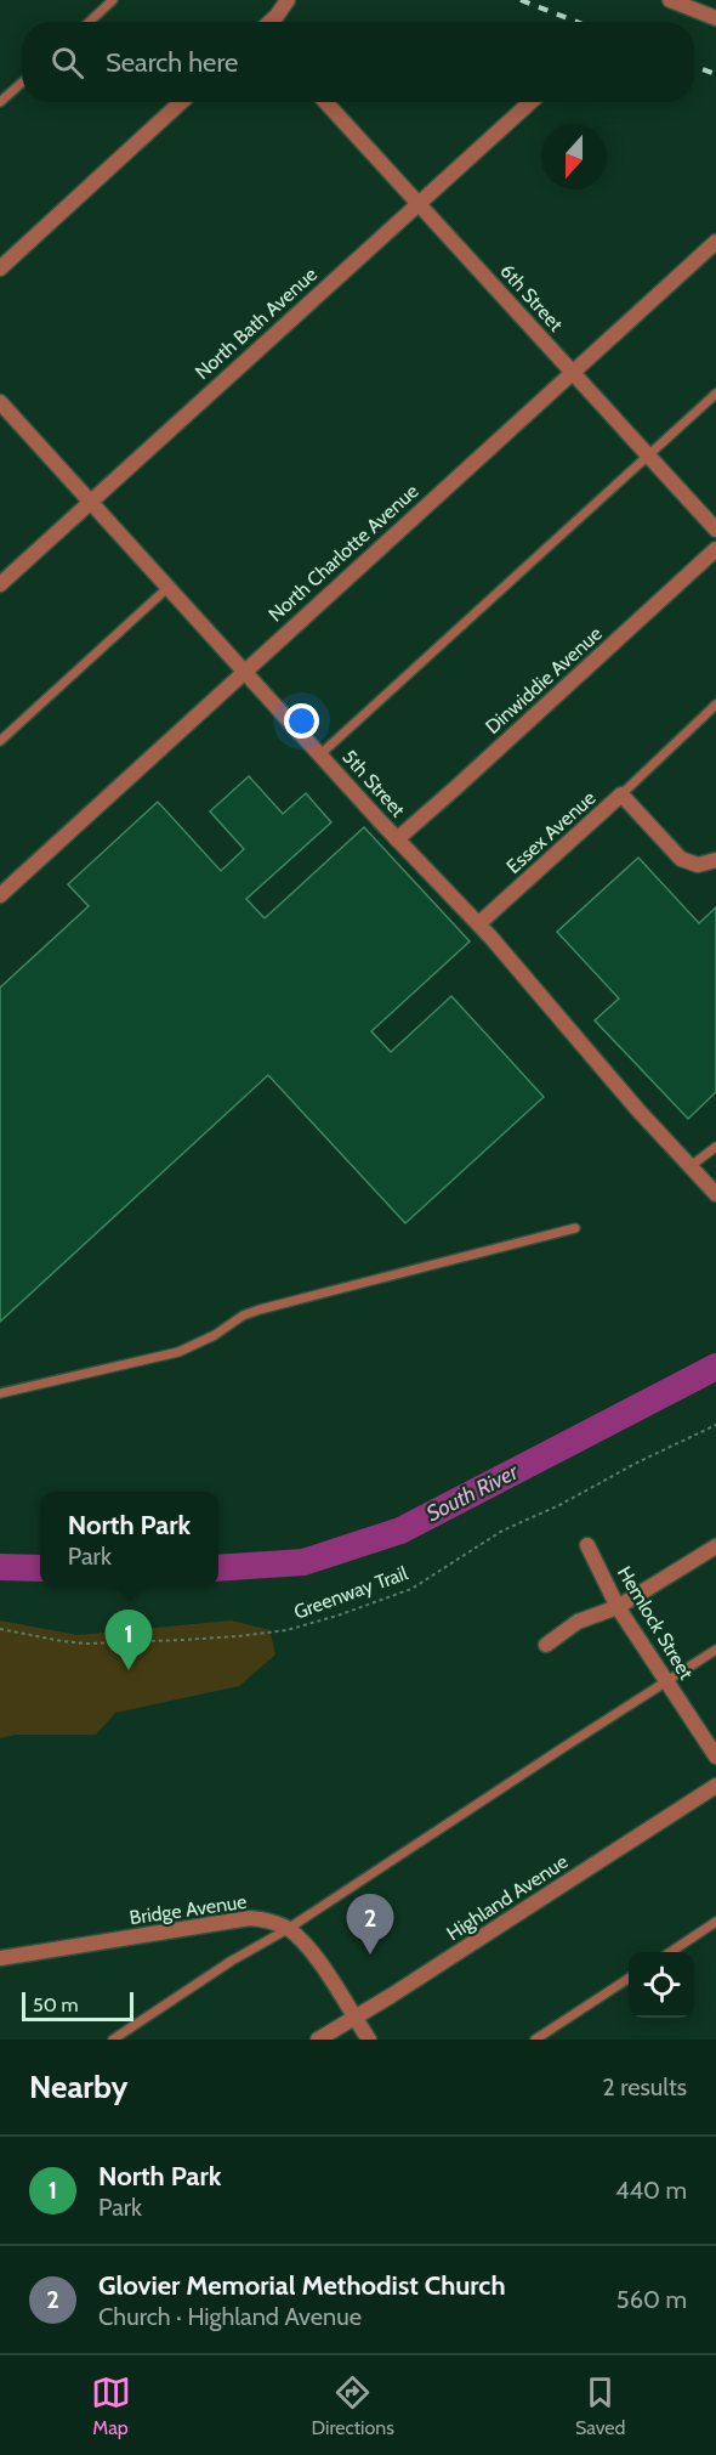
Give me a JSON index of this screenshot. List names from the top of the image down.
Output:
{
  "streets": {
    "street": [
      "6th Street",
      "North Bath Avenue",
      "North Charlotte Avenue",
      "Dinwiddie Avenue",
      "5th Street",
      "Essex Avenue",
      "Hemlock Street",
      "Highland Avenue",
      "Bridge Avenue"
    ],
    "path": ["Greenway Trail"]
  },
  "crossings": [
    ["6th Street", "North Bath Avenue"],
    ["6th Street", "North Charlotte Avenue"],
    ["North Bath Avenue", "5th Street"],
    ["North Charlotte Avenue", "5th Street"],
    ["Dinwiddie Avenue", "5th Street"],
    ["5th Street", "Essex Avenue"],
    ["Highland Avenue", "Bridge Avenue"]
  ],
  "water": ["South River"],
  "scale_bar": "50 m",
  "north": "bottom",
  "page": {
    "search": "Search here",
    "popup": ["North Park", "Park"],
    "pins": ["1", "2"],
    "scale": "50 m",
    "heading": ["Nearby", "2 results"],
    "list": [
      {
        "mark": "1",
        "name": "North Park",
        "note": "Park",
        "value": "440 m"
      },
      {
        "mark": "2",
        "name": "Glovier Memorial Methodist Church",
        "note": "Church · Highland Avenue",
        "value": "560 m"
      }
    ],
    "nav": ["Map", "Directions", "Saved"]
  }
}
